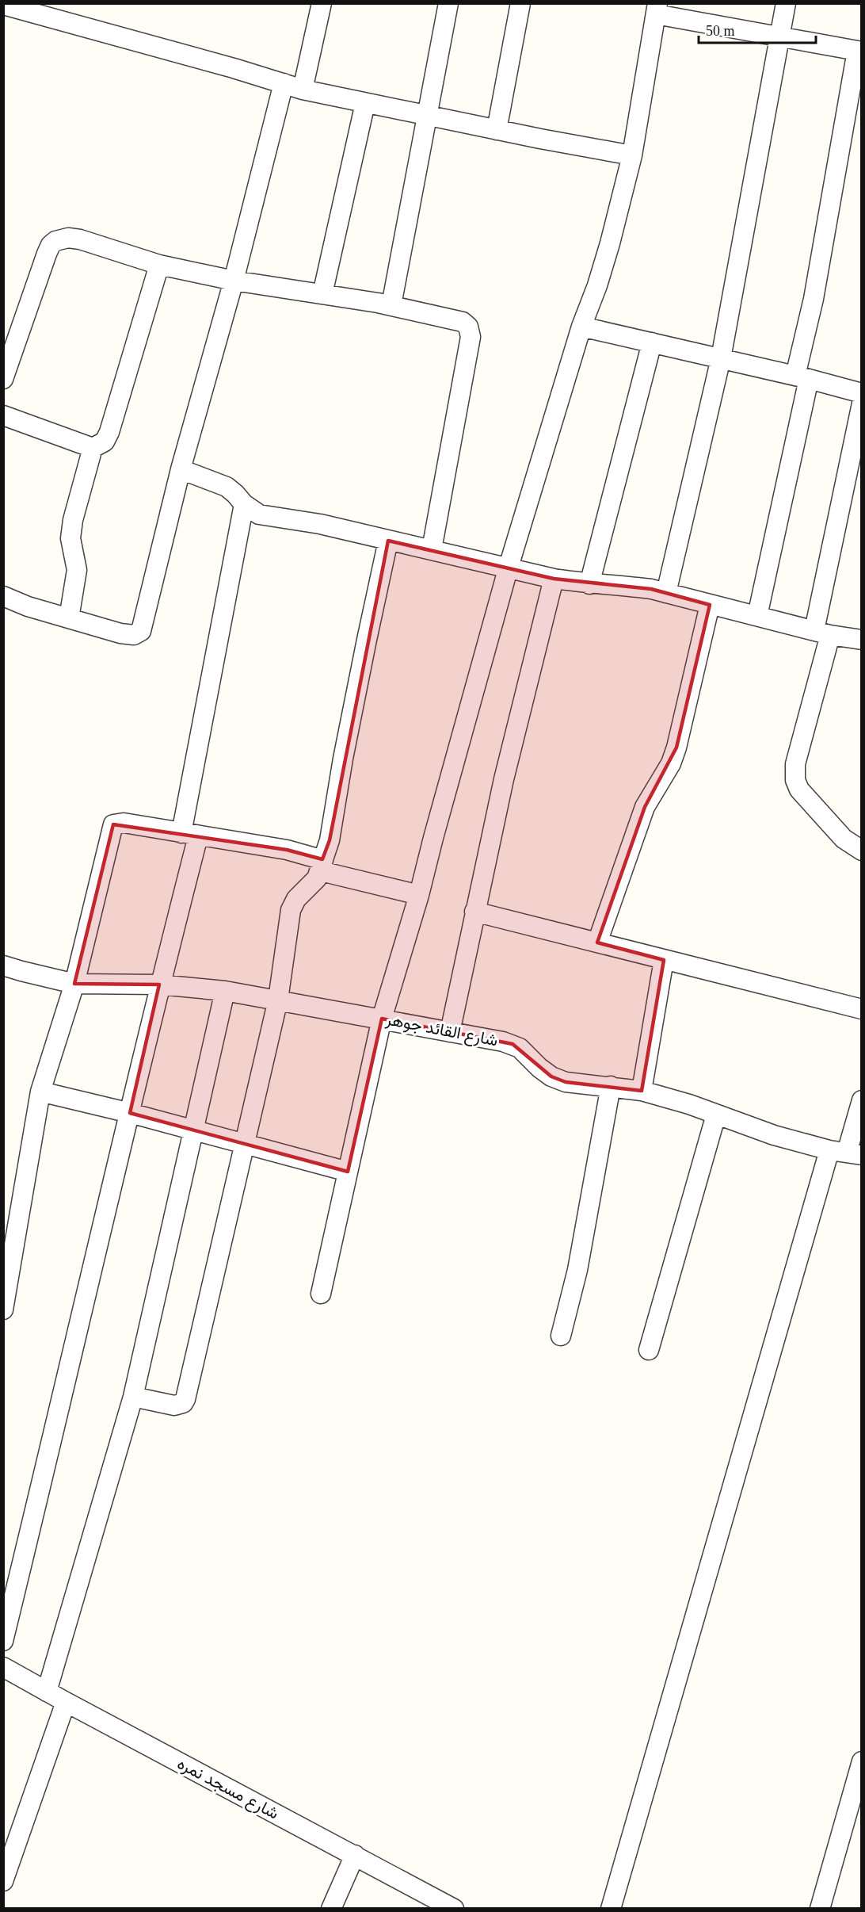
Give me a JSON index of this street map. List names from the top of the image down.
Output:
{
  "streets": {
    "street": ["شارع القائد جوهر", "شارع مسجد نمره"]
  },
  "scale_bar": "50 m"
}
